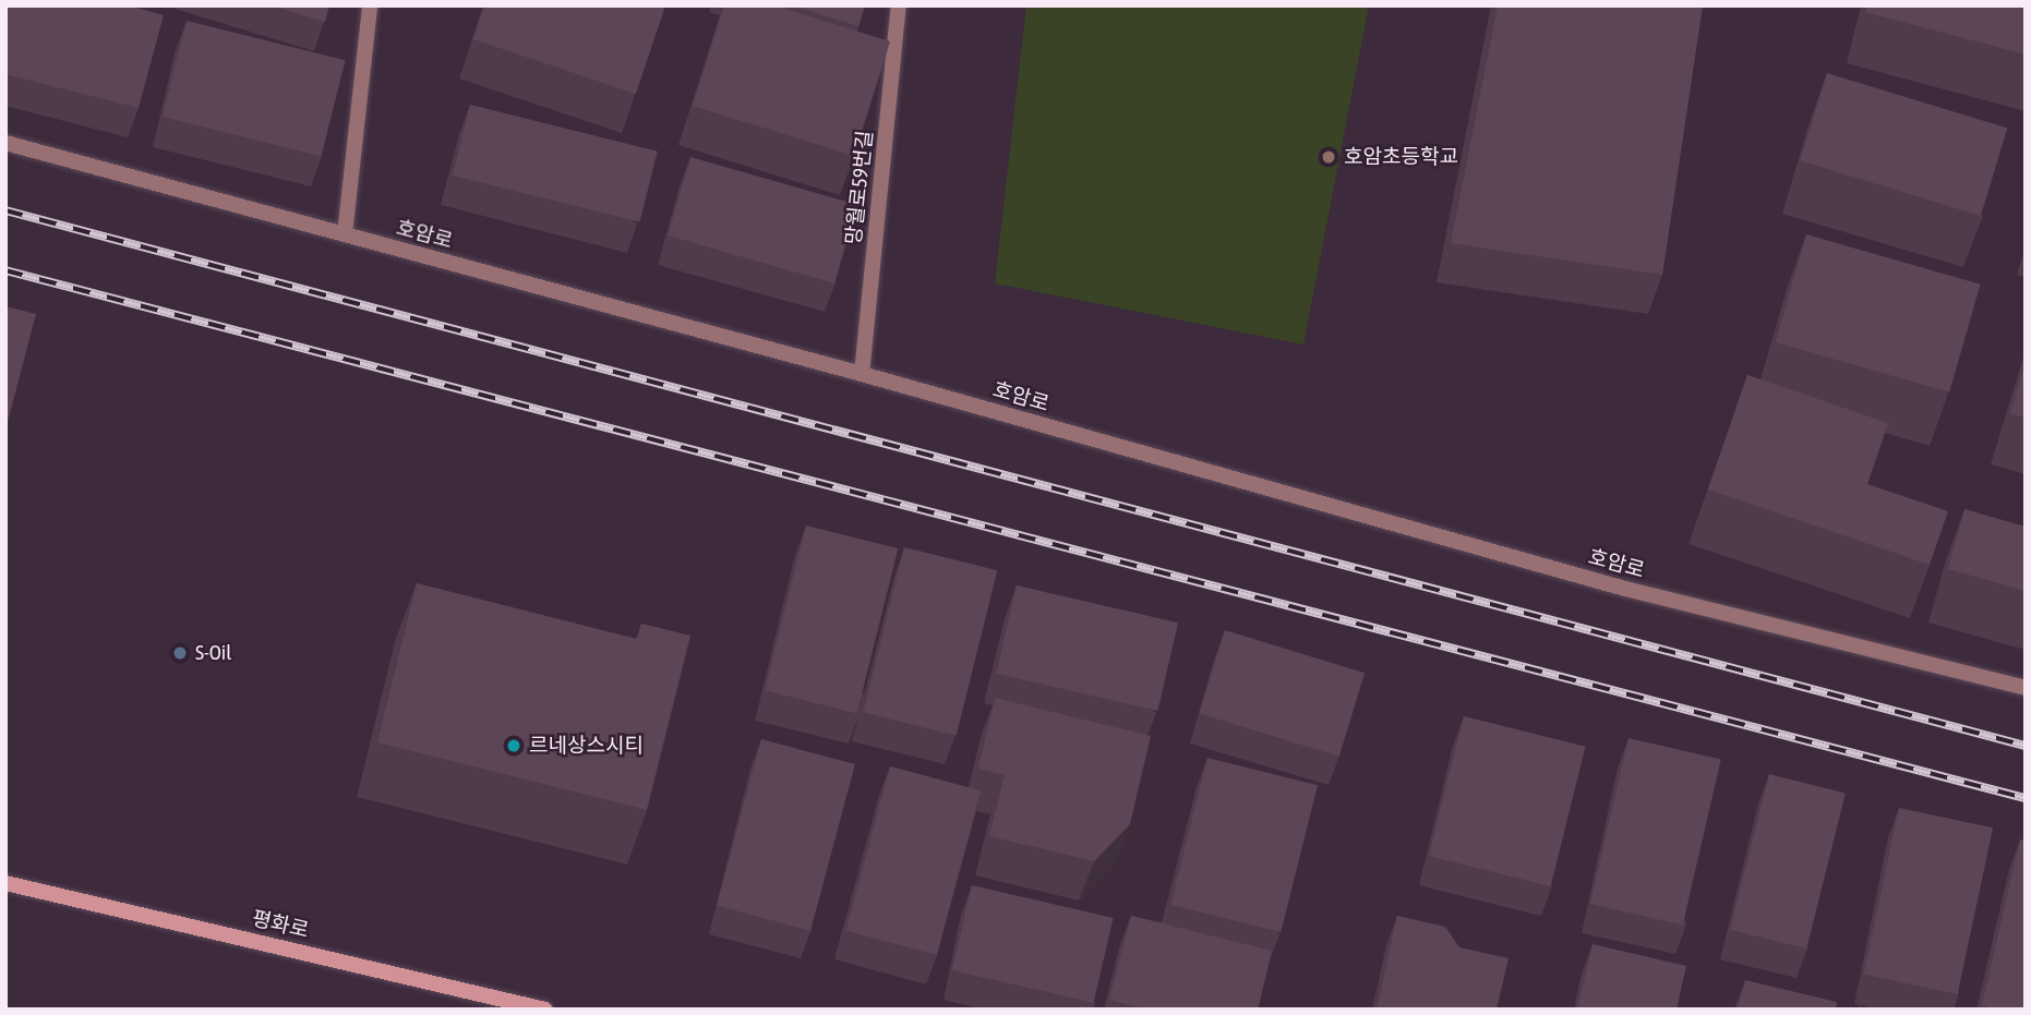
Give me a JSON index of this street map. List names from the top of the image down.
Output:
{
  "streets": {
    "main road": ["평화로"],
    "street": ["망월로59번길", "호암로"]
  },
  "crossings": [
    ["망월로59번길", "호암로"]
  ],
  "places": ["호암초등학교", "S-Oil", "르네상스시티"]
}
